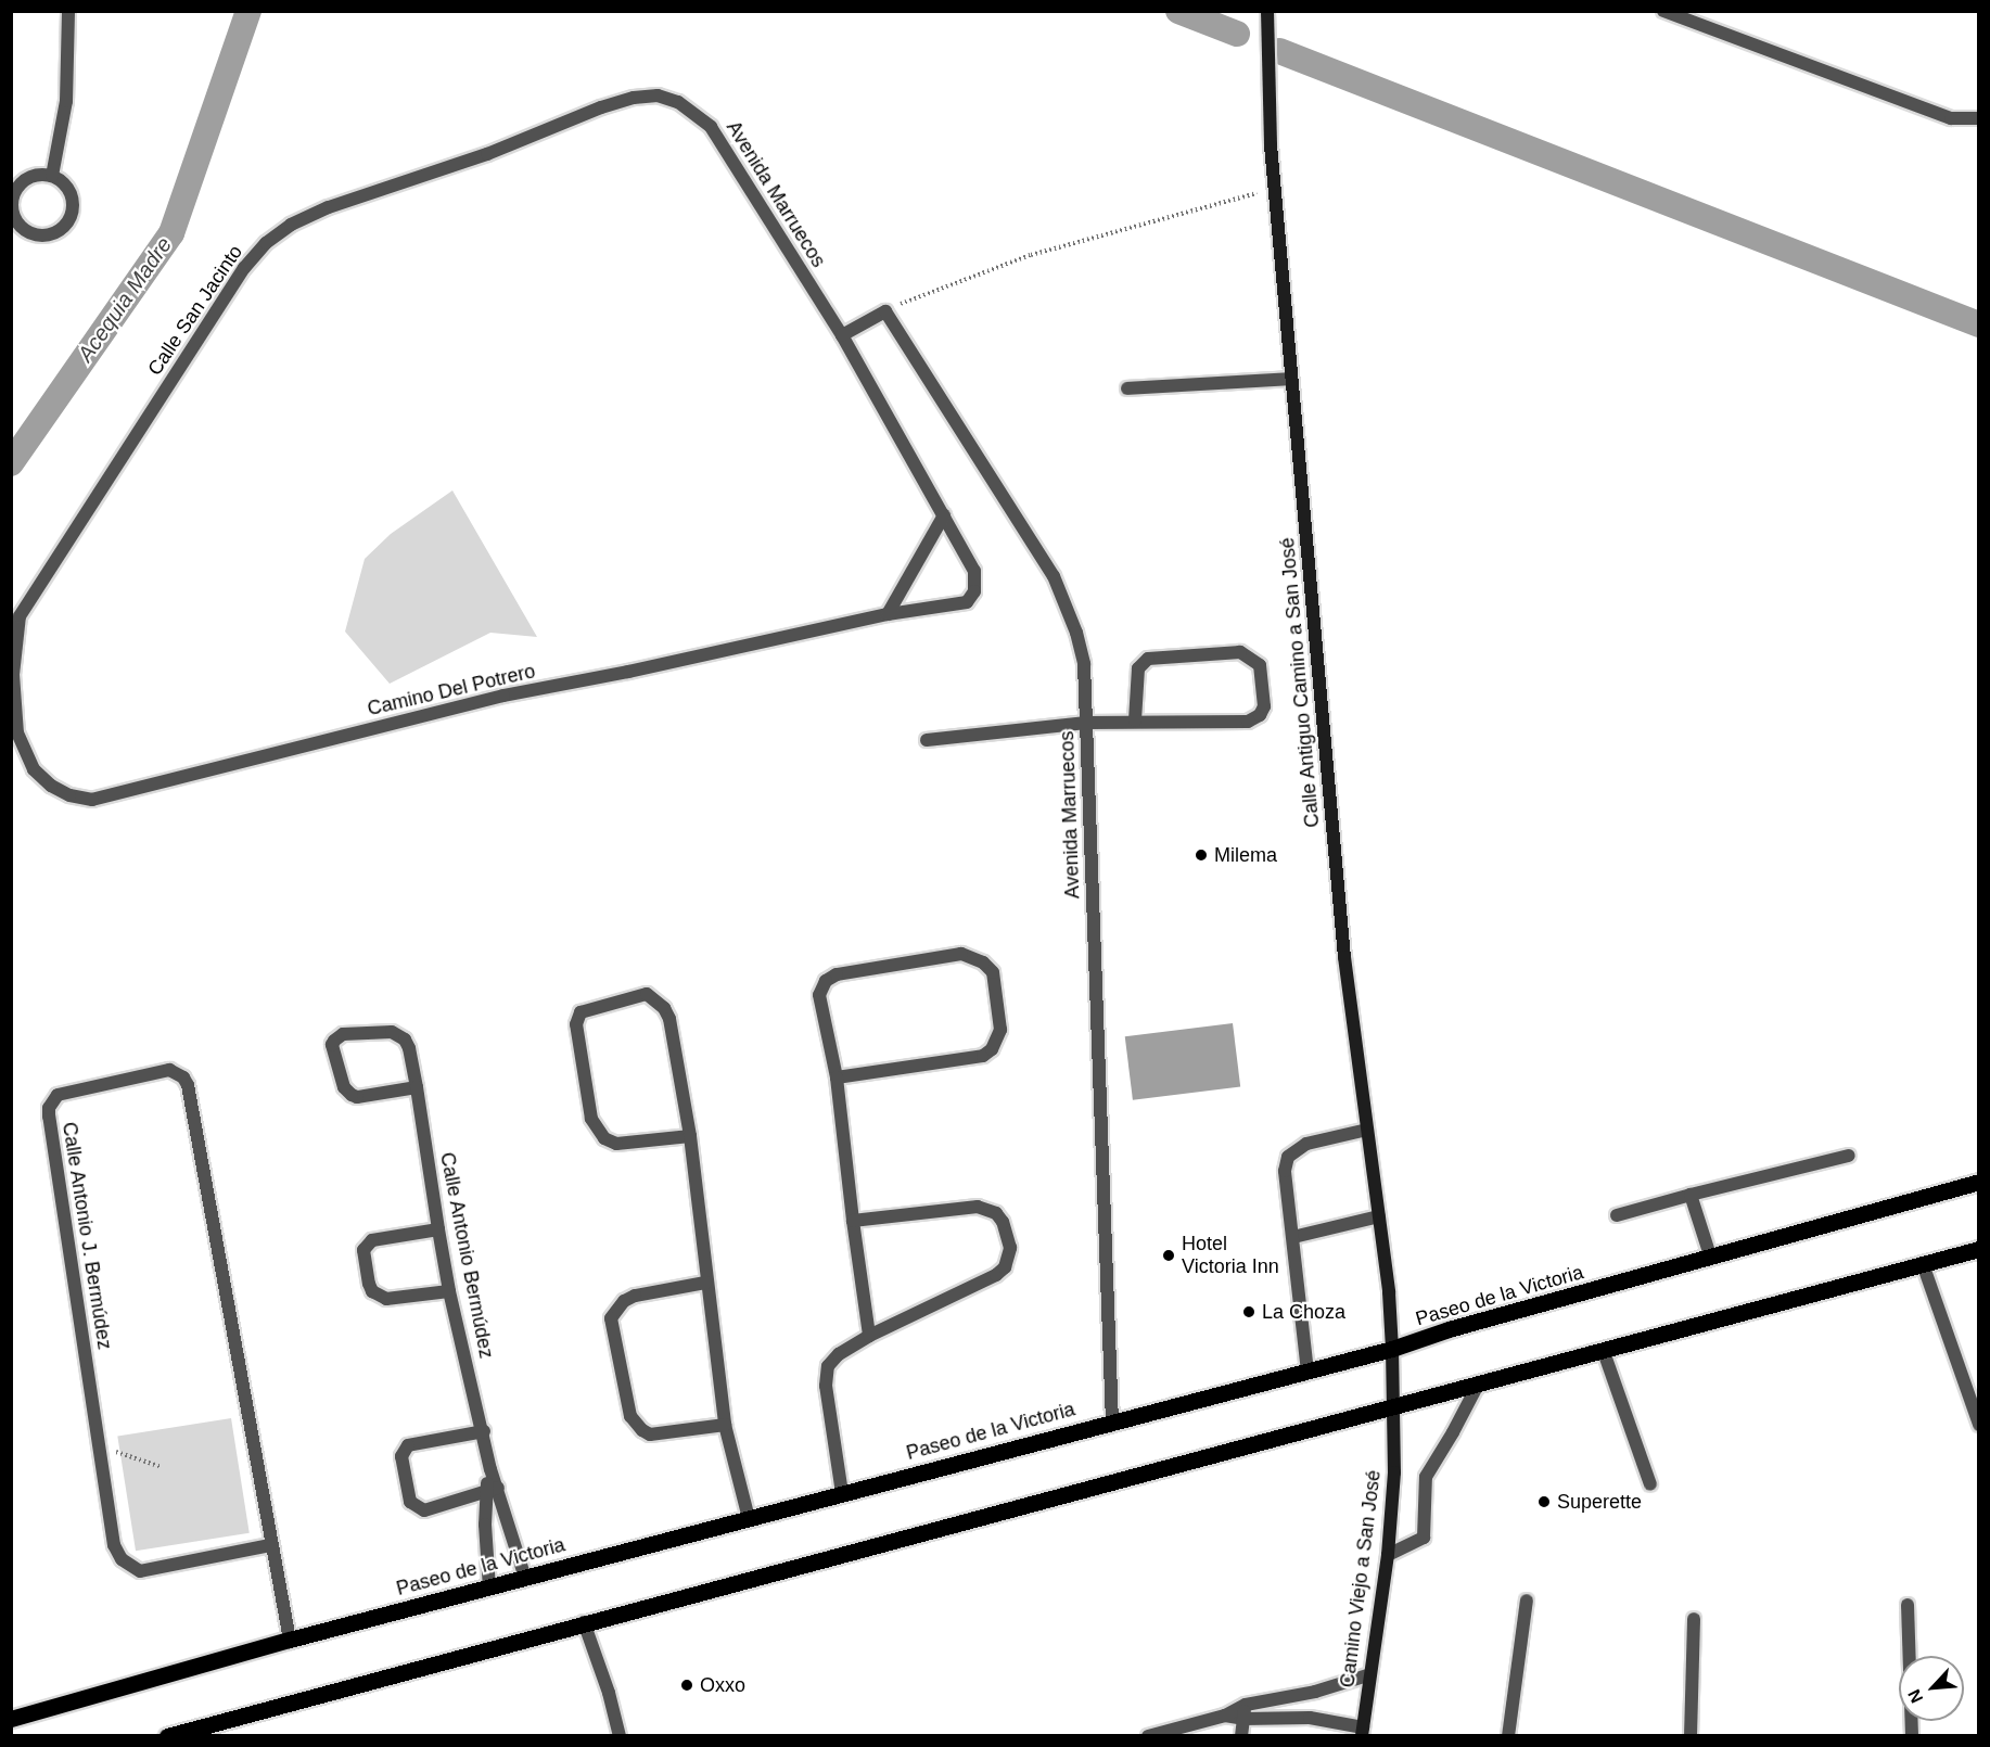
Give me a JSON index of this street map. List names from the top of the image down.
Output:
{
  "streets": {
    "main road": ["Paseo de la Victoria"],
    "street": [
      "Avenida Marruecos",
      "Calle San Jacinto",
      "Calle Antiguo Camino a San José",
      "Camino Del Potrero",
      "Calle Antonio J. Bermúdez",
      "Calle Antonio Bermúdez",
      "Camino Viejo a San José"
    ]
  },
  "crossings": [
    ["Avenida Marruecos", "Calle San Jacinto"],
    ["Avenida Marruecos", "Camino Del Potrero"],
    ["Avenida Marruecos", "Paseo de la Victoria"],
    ["Calle San Jacinto", "Camino Del Potrero"],
    ["Calle Antiguo Camino a San José", "Paseo de la Victoria"],
    ["Calle Antiguo Camino a San José", "Camino Viejo a San José"],
    ["Calle Antonio J. Bermúdez", "Paseo de la Victoria"],
    ["Calle Antonio Bermúdez", "Paseo de la Victoria"],
    ["Paseo de la Victoria", "Camino Viejo a San José"]
  ],
  "water": ["Acequia Madre"],
  "places": [
    "Milema",
    "Hotel Victoria Inn",
    "La Choza",
    "Superette",
    "Oxxo"
  ],
  "north": "bottom left"
}
